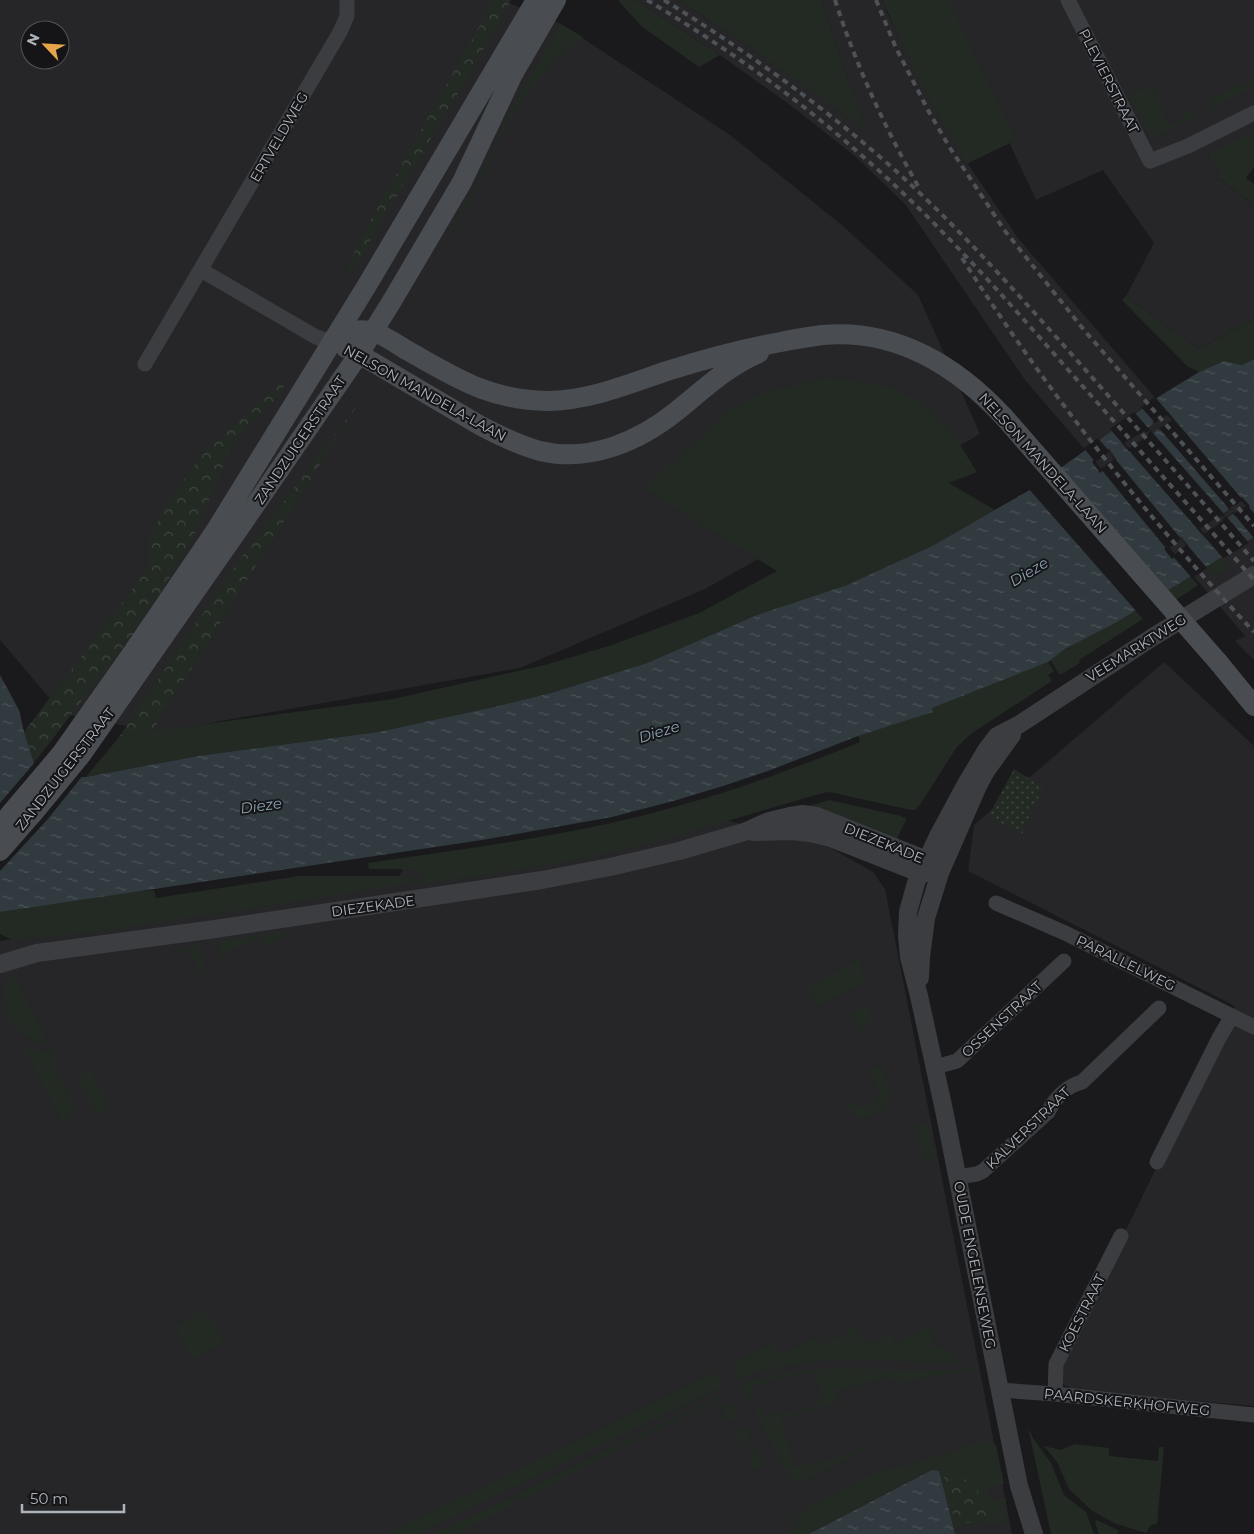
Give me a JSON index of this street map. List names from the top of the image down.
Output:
{
  "streets": {
    "main road": ["NELSON MANDELA-LAAN", "ZANDZUIGERSTRAAT"],
    "street": [
      "PLEVIERSTRAAT",
      "ERTVELDWEG",
      "VEEMARKTWEG",
      "DIEZEKADE",
      "PARALLELWEG",
      "OSSENSTRAAT",
      "KALVERSTRAAT",
      "OUDE ENGELENSEWEG",
      "KOESTRAAT",
      "PAARDSKERKHOFWEG"
    ]
  },
  "crossings": [
    ["NELSON MANDELA-LAAN", "ZANDZUIGERSTRAAT"],
    ["VEEMARKTWEG", "DIEZEKADE"],
    ["VEEMARKTWEG", "OUDE ENGELENSEWEG"],
    ["DIEZEKADE", "OUDE ENGELENSEWEG"],
    ["OSSENSTRAAT", "OUDE ENGELENSEWEG"],
    ["KALVERSTRAAT", "OUDE ENGELENSEWEG"],
    ["OUDE ENGELENSEWEG", "PAARDSKERKHOFWEG"],
    ["KOESTRAAT", "PAARDSKERKHOFWEG"]
  ],
  "water": ["Dieze"],
  "scale_bar": "50 m",
  "north": "top left"
}
